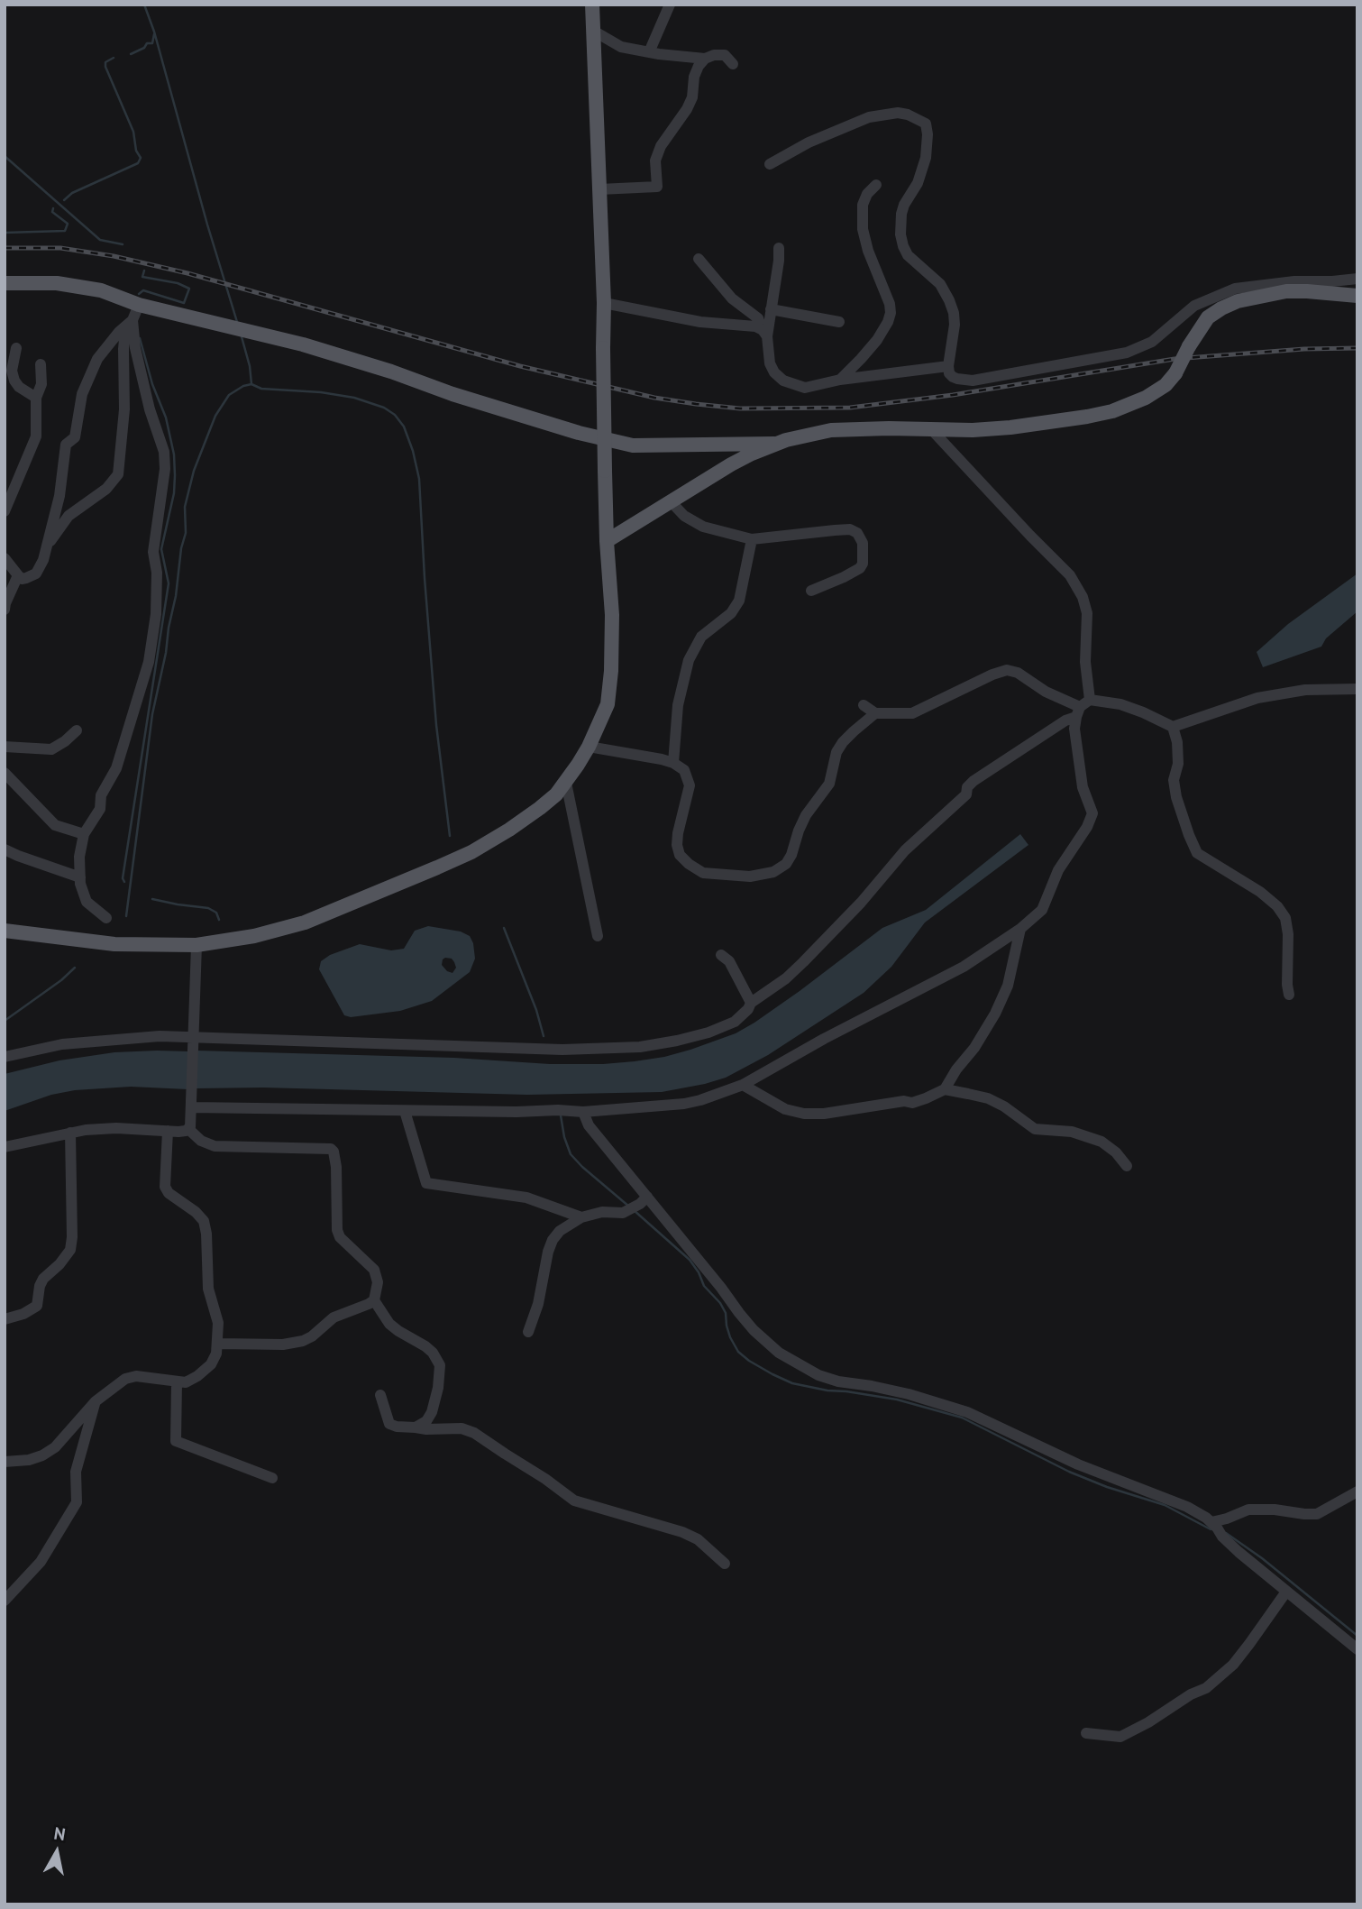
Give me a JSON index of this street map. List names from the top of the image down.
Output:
{
  "north": "top"
}
